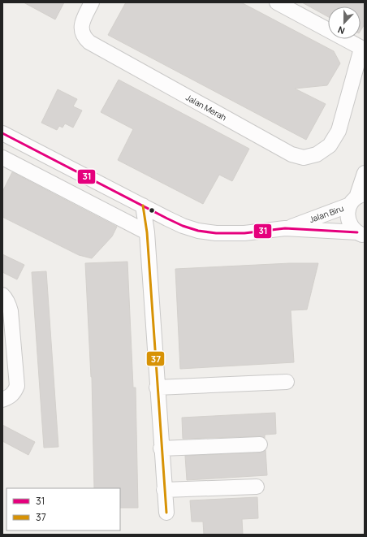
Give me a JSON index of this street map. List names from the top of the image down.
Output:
{
  "streets": {
    "street": ["Jalan Merah", "Jalan Biru"]
  },
  "lines": ["transit line 31", "transit line 37"],
  "legend": ["31", "37"],
  "north": "bottom"
}
